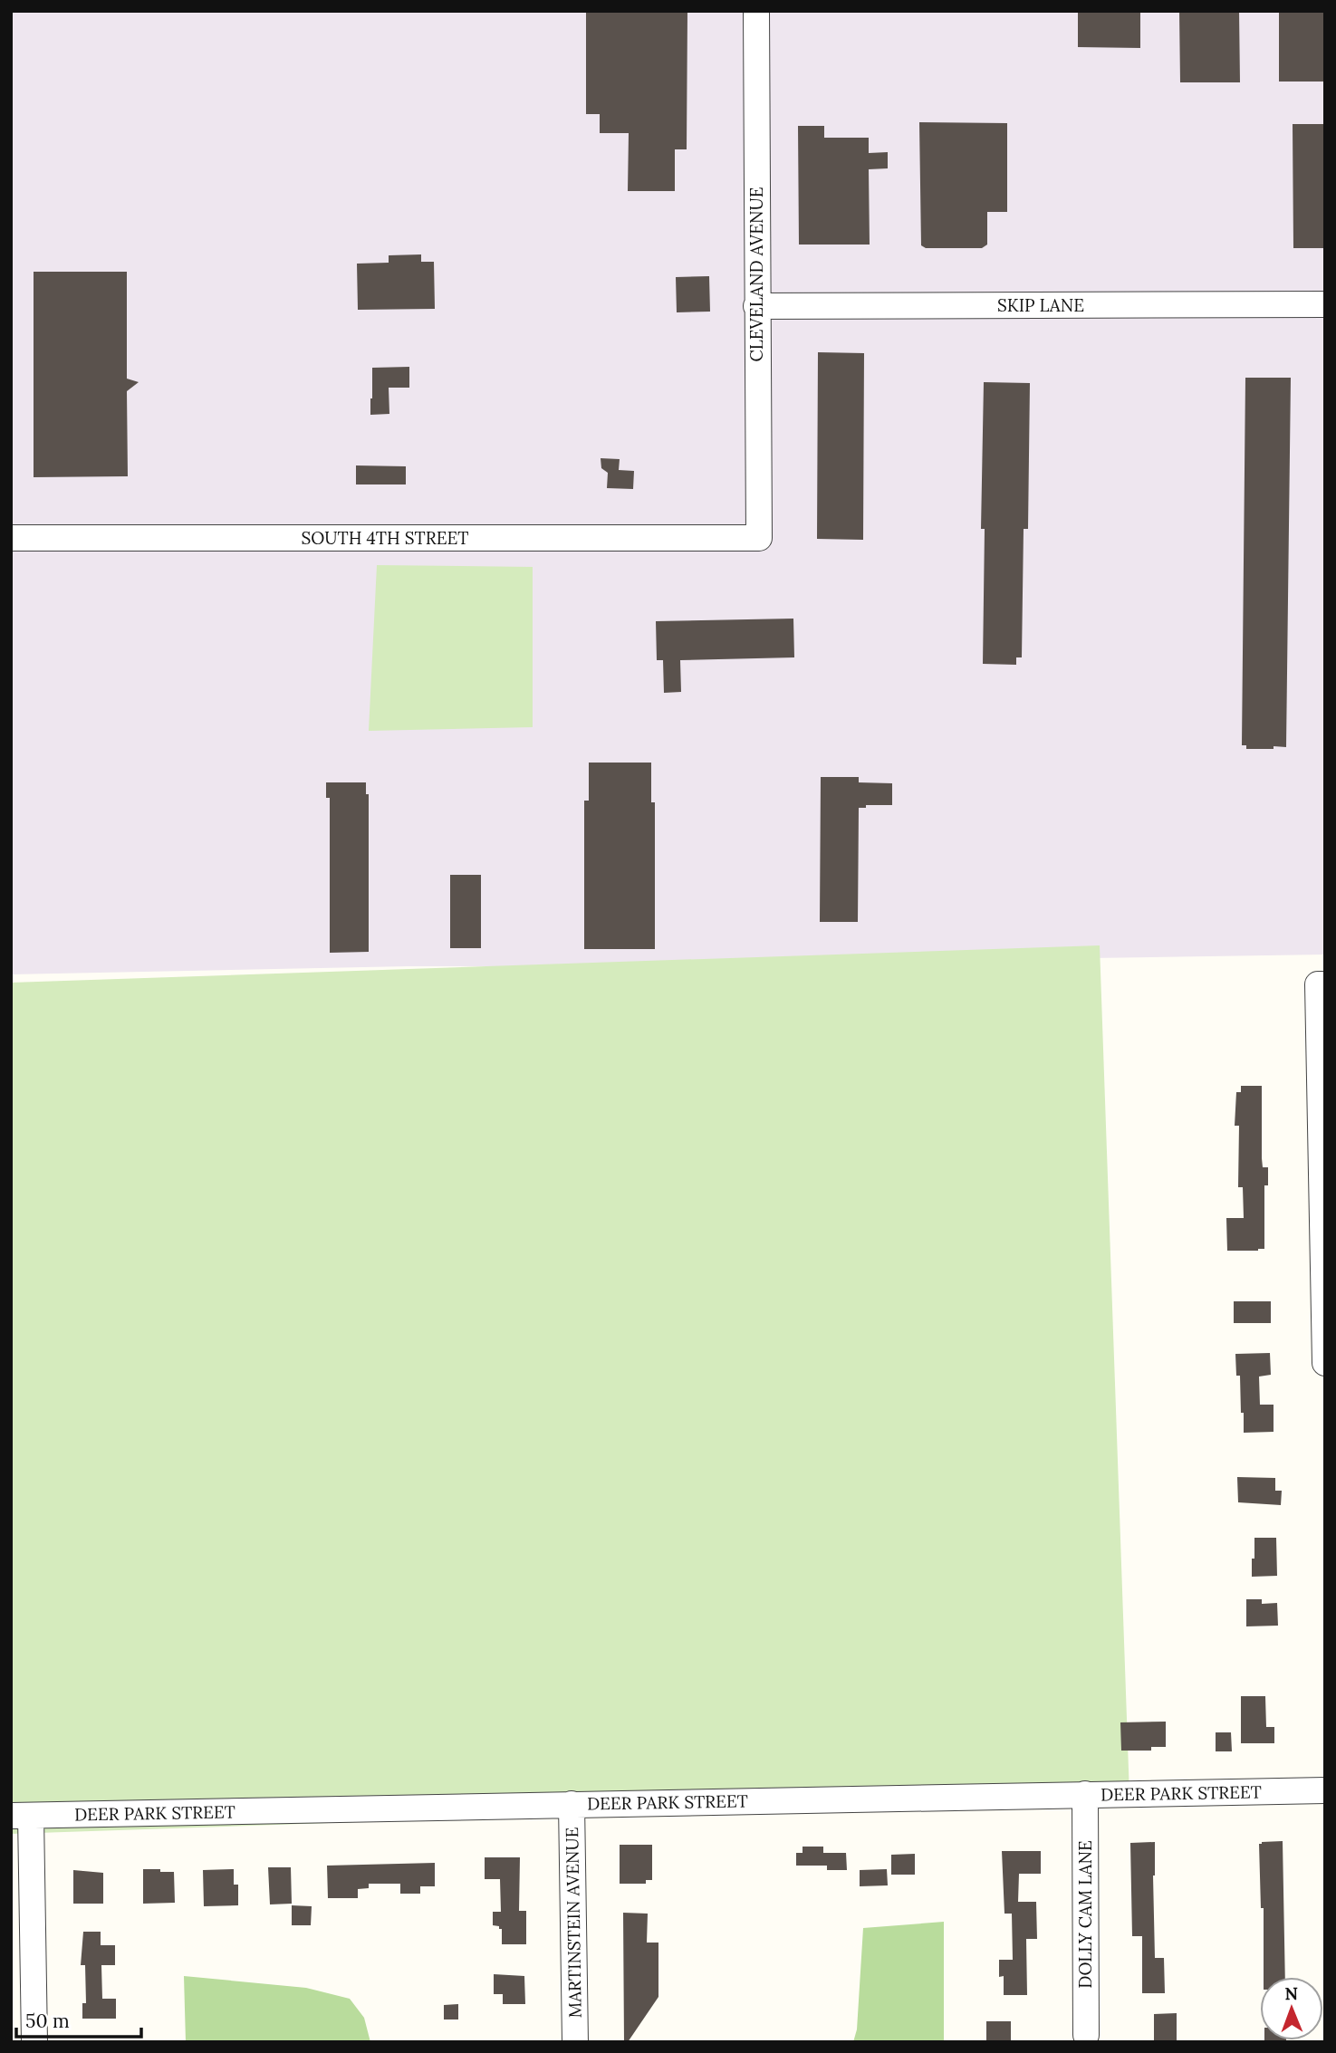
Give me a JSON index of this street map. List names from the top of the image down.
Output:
{
  "streets": {
    "street": [
      "CLEVELAND AVENUE",
      "SKIP LANE",
      "SOUTH 4TH STREET",
      "DEER PARK STREET",
      "DOLLY CAM LANE",
      "MARTINSTEIN AVENUE"
    ]
  },
  "crossings": [
    ["CLEVELAND AVENUE", "SKIP LANE"],
    ["CLEVELAND AVENUE", "SOUTH 4TH STREET"],
    ["DEER PARK STREET", "DOLLY CAM LANE"],
    ["DEER PARK STREET", "MARTINSTEIN AVENUE"]
  ],
  "scale_bar": "50 m",
  "north": "top"
}
